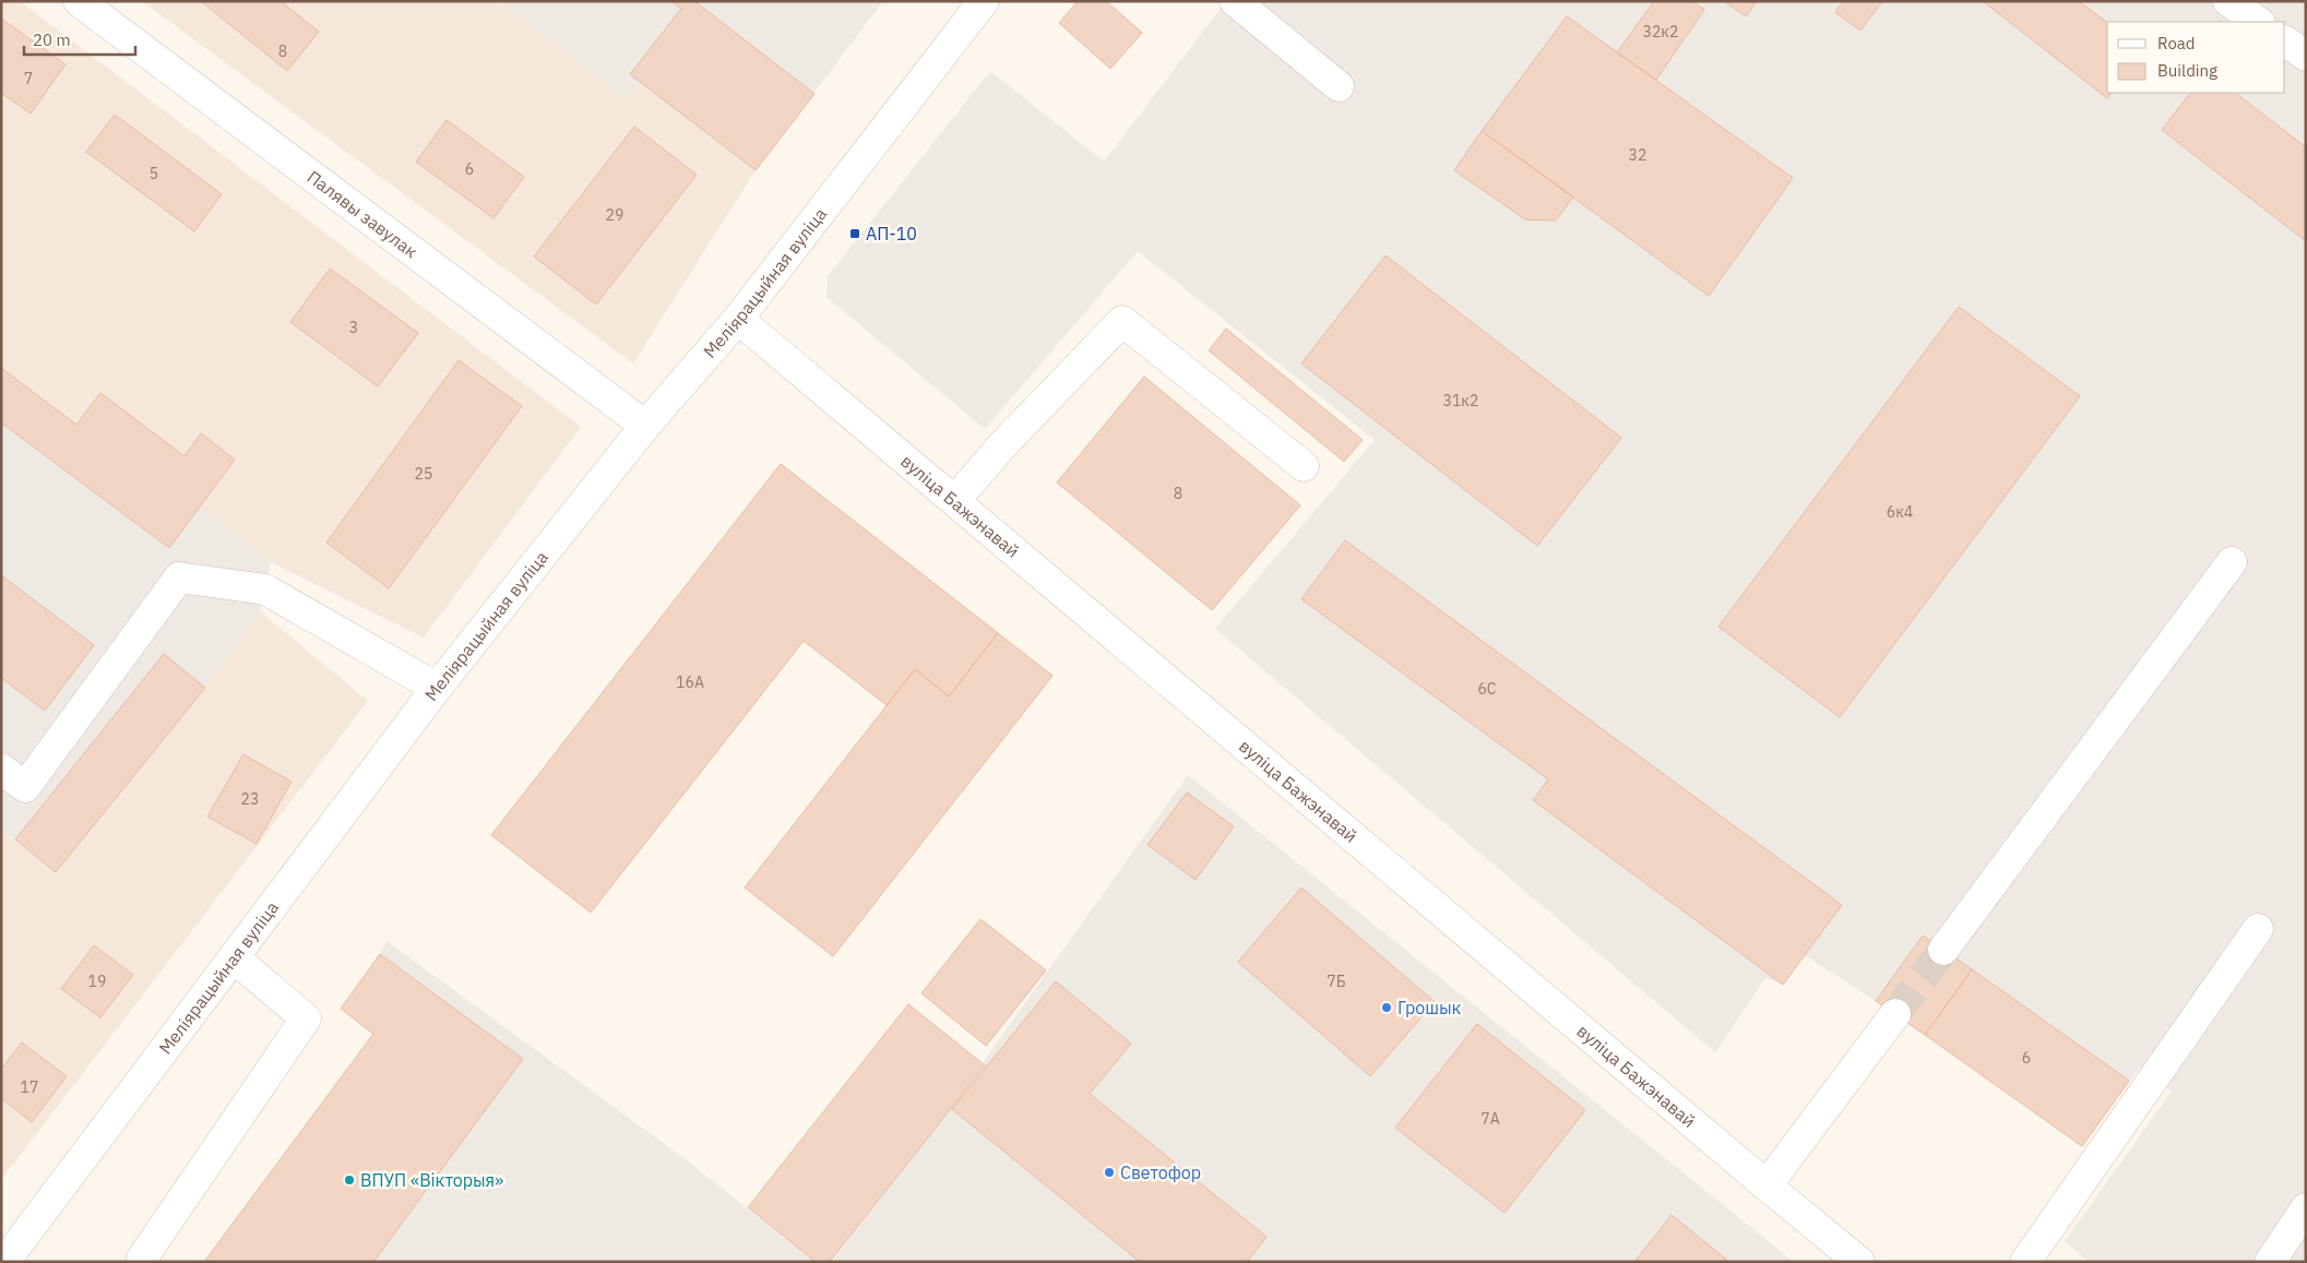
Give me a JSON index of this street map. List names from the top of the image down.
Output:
{
  "streets": {
    "street": ["Палявы завулак", "Меліярацыйная вуліца", "вуліца Бажэнавай"]
  },
  "crossings": [
    ["Палявы завулак", "Меліярацыйная вуліца"],
    ["Меліярацыйная вуліца", "вуліца Бажэнавай"]
  ],
  "places": {
    "transit": ["АП-10"],
    "other": ["Грошык", "Светофор", "ВПУП «Вікторыя»"]
  },
  "house_numbers": [
    "32к2",
    "8",
    "7",
    "32",
    "6",
    "5",
    "29",
    "3",
    "31к2",
    "25",
    "8",
    "6к4",
    "16А",
    "6С",
    "23",
    "19",
    "7Б",
    "6",
    "17",
    "7А"
  ],
  "legend": ["Road", "Building"],
  "scale_bar": "20 m"
}
